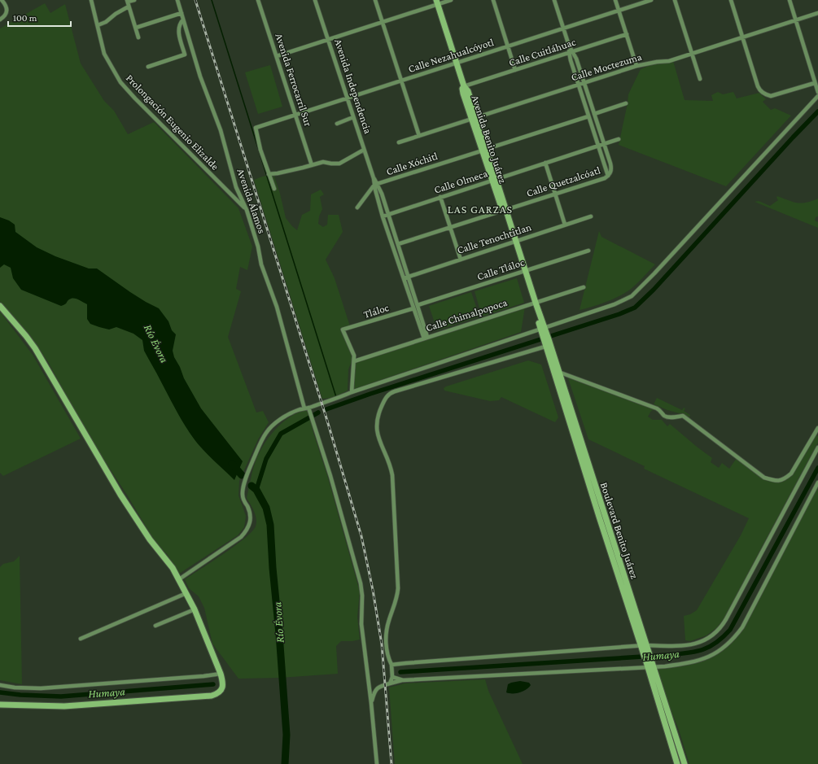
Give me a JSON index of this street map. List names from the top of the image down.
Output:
{
  "streets": {
    "street": [
      "Calle Cuitláhuac",
      "Calle Nezahualcóyotl",
      "Calle Moctezuma",
      "Avenida Ferrocarril Sur",
      "Avenida Independencia",
      "Prolongación Eugenio Elizalde",
      "Avenida Benito Juárez",
      "Calle Xóchitl",
      "Calle Olmeca",
      "Calle Quetzalcóatl",
      "Avenida Álamos",
      "Calle Tenochtitlan",
      "Calle Tláloc",
      "Tláloc",
      "Calle Chimalpopoca",
      "Boulevard Benito Juárez"
    ]
  },
  "crossings": [
    ["Calle Cuitláhuac", "Avenida Benito Juárez"],
    ["Calle Nezahualcóyotl", "Avenida Ferrocarril Sur"],
    ["Calle Nezahualcóyotl", "Avenida Independencia"],
    ["Calle Nezahualcóyotl", "Avenida Benito Juárez"],
    ["Calle Moctezuma", "Avenida Benito Juárez"],
    ["Avenida Independencia", "Calle Xóchitl"],
    ["Avenida Independencia", "Calle Olmeca"],
    ["Avenida Independencia", "Calle Quetzalcóatl"],
    ["Avenida Independencia", "Calle Tenochtitlan"],
    ["Avenida Independencia", "Calle Tláloc"],
    ["Avenida Independencia", "Tláloc"],
    ["Avenida Independencia", "Calle Chimalpopoca"],
    ["Prolongación Eugenio Elizalde", "Avenida Álamos"],
    ["Avenida Benito Juárez", "Calle Xóchitl"],
    ["Avenida Benito Juárez", "Calle Olmeca"],
    ["Avenida Benito Juárez", "Calle Quetzalcóatl"],
    ["Avenida Benito Juárez", "Calle Tenochtitlan"],
    ["Avenida Benito Juárez", "Calle Tláloc"],
    ["Avenida Benito Juárez", "Calle Chimalpopoca"],
    ["Avenida Benito Juárez", "Boulevard Benito Juárez"],
    ["Tláloc", "Calle Chimalpopoca"],
    ["Calle Chimalpopoca", "Boulevard Benito Juárez"]
  ],
  "districts": ["LAS GARZAS"],
  "water": ["Río Évora", "Humaya"],
  "scale_bar": "100 m"
}
